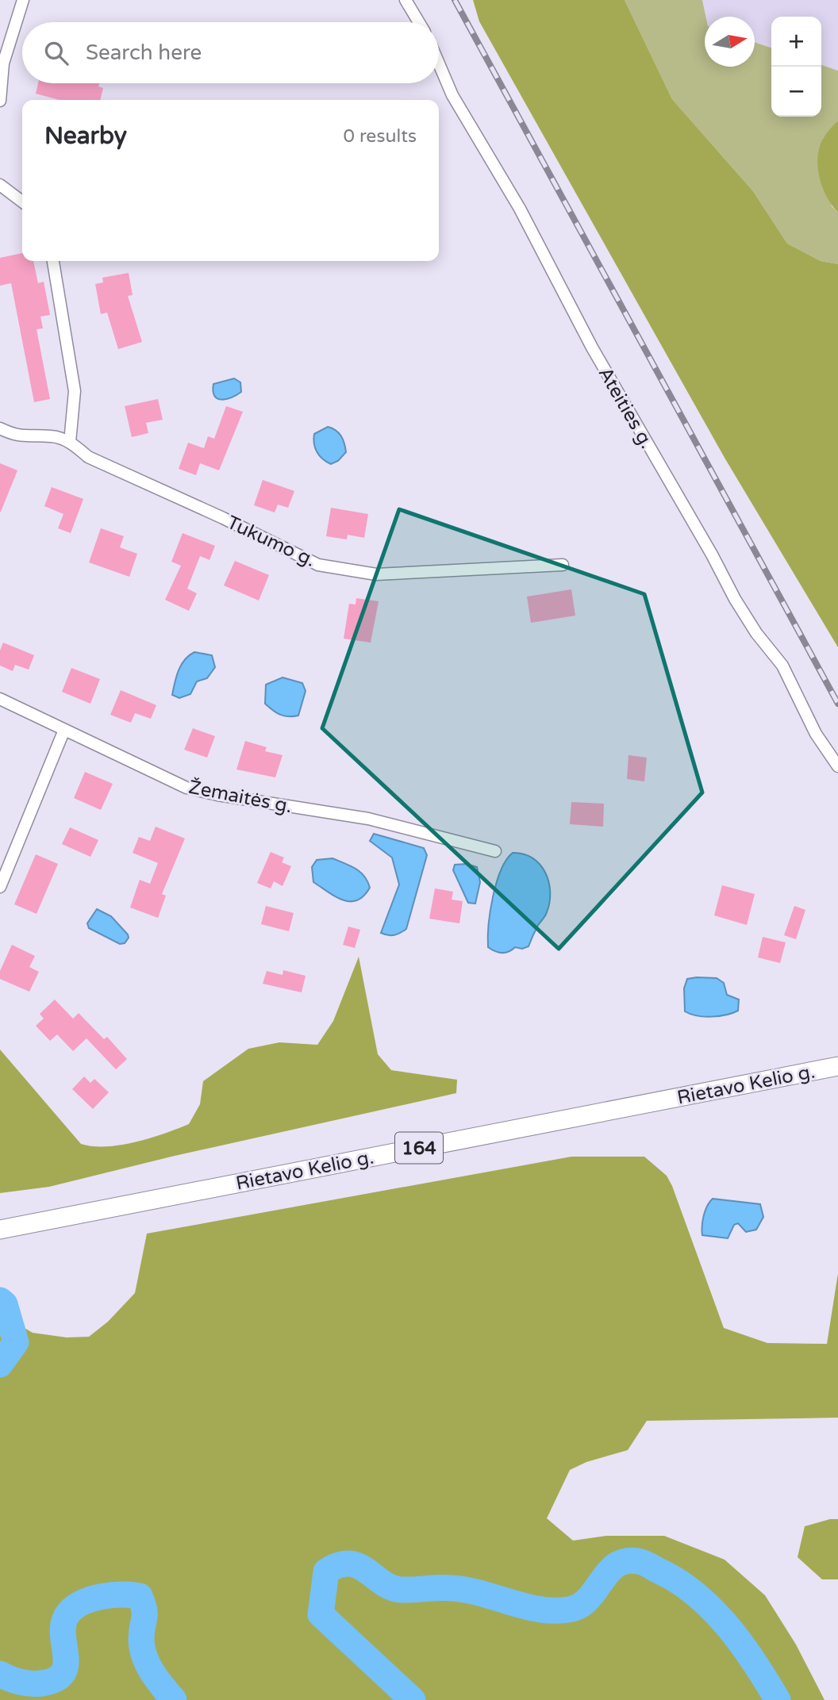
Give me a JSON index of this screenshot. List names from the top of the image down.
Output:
{
  "streets": {
    "main road": ["Rietavo Kelio g.", "164"],
    "street": ["Ateities g.", "Tukumo g.", "Žemaitės g."]
  },
  "north": "right",
  "page": {
    "map_buttons": ["+", "−"],
    "search": "Search here",
    "heading": ["Nearby", "0 results"]
  }
}
